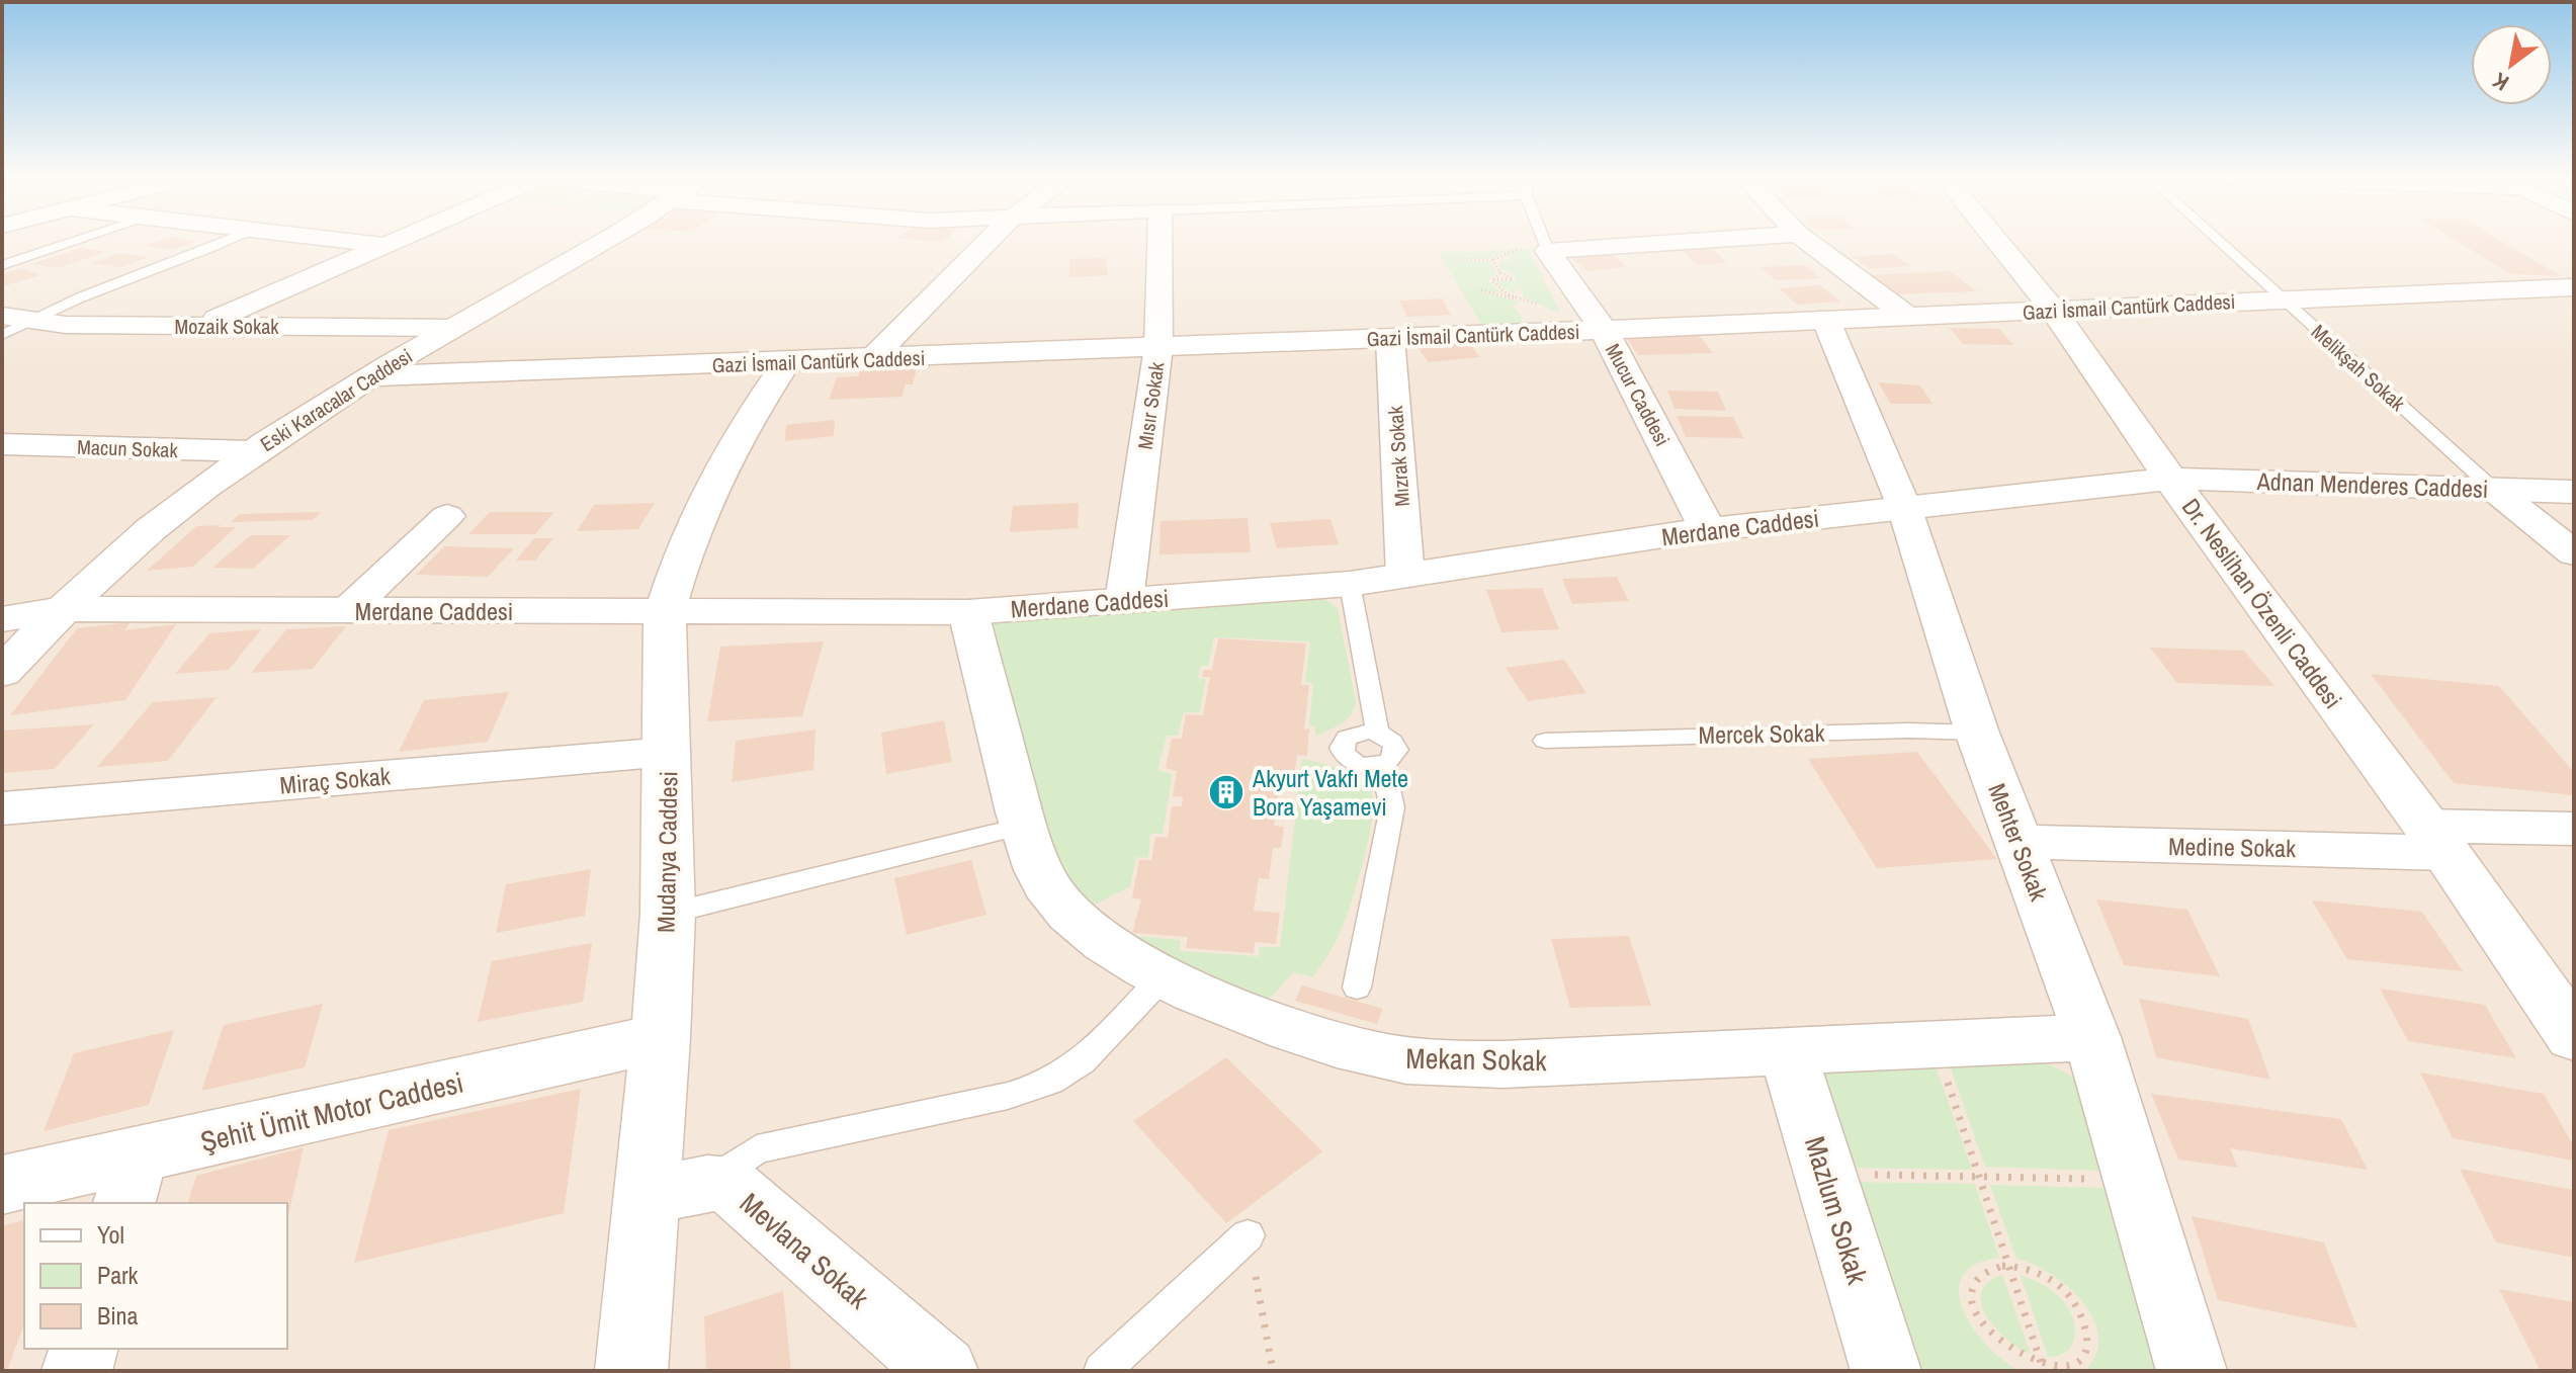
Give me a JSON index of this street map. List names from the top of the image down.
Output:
{
  "streets": {
    "street": [
      "Gazi İsmail Cantürk Caddesi",
      "Mozaik Sokak",
      "Melikşah Sokak",
      "Mucur Caddesi",
      "Eski Karacalar Caddesi",
      "Mısır Sokak",
      "Macun Sokak",
      "Mızrak Sokak",
      "Adnan Menderes Caddesi",
      "Merdane Caddesi",
      "Dr. Neslihan Özenli Caddesi",
      "Miraç Sokak",
      "Mehter Sokak",
      "Medine Sokak",
      "Mudanya Caddesi",
      "Mekan Sokak",
      "Şehit Ümit Motor Caddesi",
      "Mazlum Sokak",
      "Mevlana Sokak"
    ],
    "lane": ["Mercek Sokak"]
  },
  "crossings": [
    ["Gazi İsmail Cantürk Caddesi", "Melikşah Sokak"],
    ["Gazi İsmail Cantürk Caddesi", "Mucur Caddesi"],
    ["Gazi İsmail Cantürk Caddesi", "Eski Karacalar Caddesi"],
    ["Gazi İsmail Cantürk Caddesi", "Mısır Sokak"],
    ["Gazi İsmail Cantürk Caddesi", "Mızrak Sokak"],
    ["Gazi İsmail Cantürk Caddesi", "Dr. Neslihan Özenli Caddesi"],
    ["Gazi İsmail Cantürk Caddesi", "Mehter Sokak"],
    ["Gazi İsmail Cantürk Caddesi", "Mudanya Caddesi"],
    ["Mozaik Sokak", "Eski Karacalar Caddesi"],
    ["Melikşah Sokak", "Adnan Menderes Caddesi"],
    ["Mucur Caddesi", "Merdane Caddesi"],
    ["Eski Karacalar Caddesi", "Macun Sokak"],
    ["Eski Karacalar Caddesi", "Merdane Caddesi"],
    ["Mısır Sokak", "Merdane Caddesi"],
    ["Mızrak Sokak", "Merdane Caddesi"],
    ["Adnan Menderes Caddesi", "Merdane Caddesi"],
    ["Adnan Menderes Caddesi", "Dr. Neslihan Özenli Caddesi"],
    ["Merdane Caddesi", "Dr. Neslihan Özenli Caddesi"],
    ["Merdane Caddesi", "Mehter Sokak"],
    ["Merdane Caddesi", "Mudanya Caddesi"],
    ["Merdane Caddesi", "Mekan Sokak"],
    ["Dr. Neslihan Özenli Caddesi", "Medine Sokak"],
    ["Mercek Sokak", "Mehter Sokak"],
    ["Miraç Sokak", "Mudanya Caddesi"],
    ["Mehter Sokak", "Medine Sokak"],
    ["Mehter Sokak", "Mekan Sokak"],
    ["Mudanya Caddesi", "Şehit Ümit Motor Caddesi"],
    ["Mekan Sokak", "Mazlum Sokak"]
  ],
  "places": {
    "building": ["Akyurt Vakfı Mete Bora Yaşamevi"]
  },
  "legend": ["Yol", "Park", "Bina"],
  "north": "bottom left"
}
